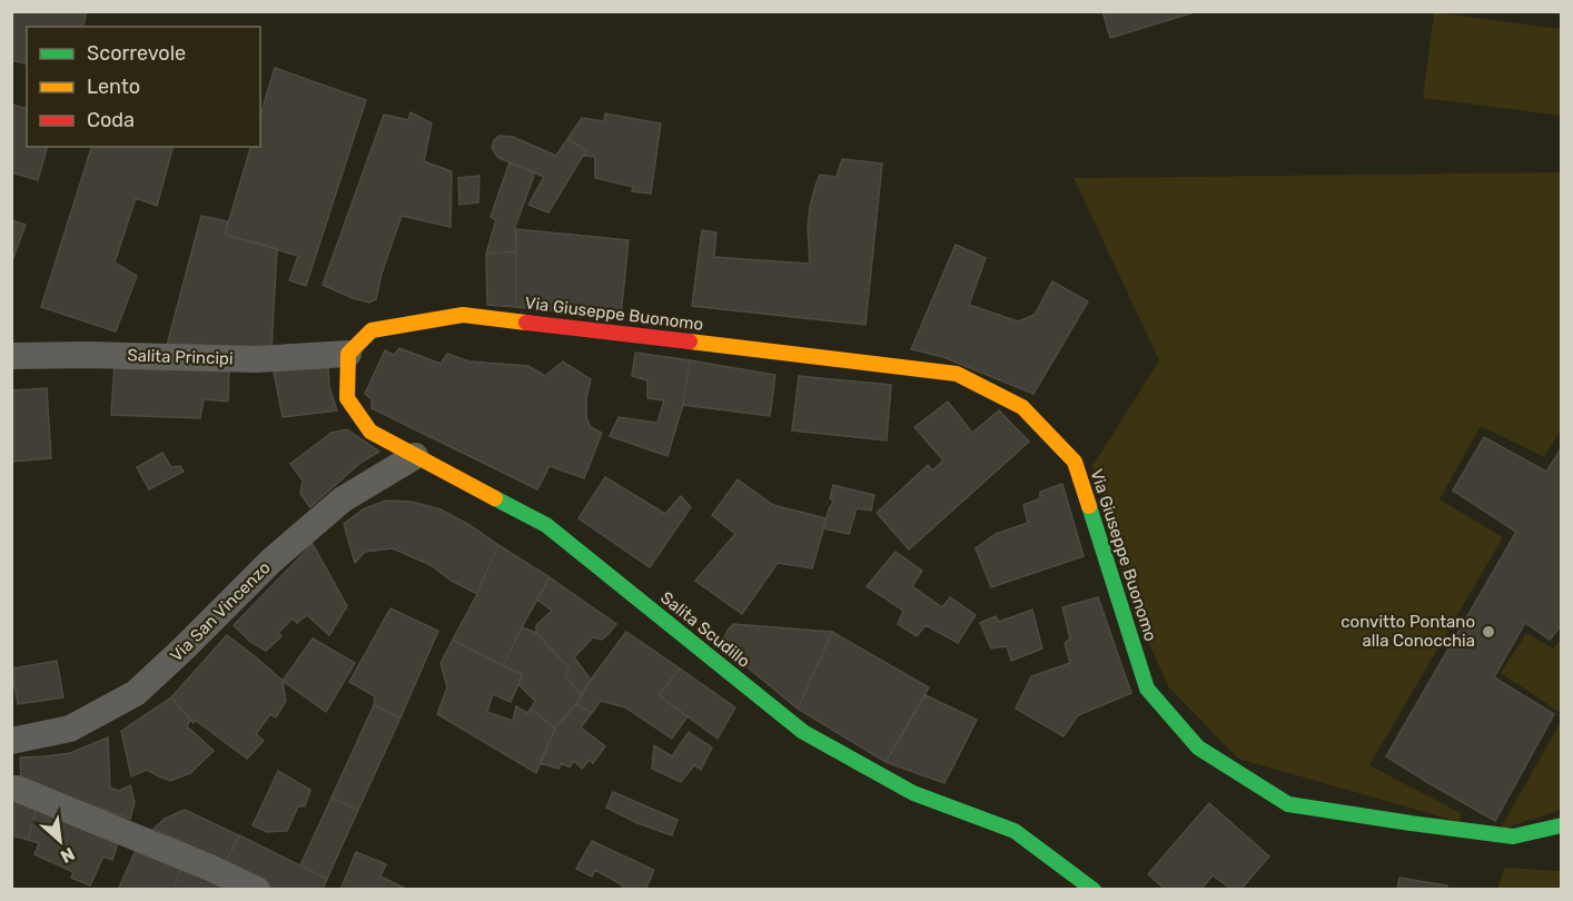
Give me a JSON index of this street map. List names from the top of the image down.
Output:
{
  "streets": {
    "street": [
      "Via Giuseppe Buonomo",
      "Salita Principi",
      "Via San Vincenzo",
      "Salita Scudillo"
    ]
  },
  "crossings": [
    ["Via Giuseppe Buonomo", "Salita Principi"],
    ["Via Giuseppe Buonomo", "Salita Scudillo"],
    ["Salita Principi", "Salita Scudillo"],
    ["Via San Vincenzo", "Salita Scudillo"]
  ],
  "places": ["convitto Pontano alla Conocchia"],
  "legend": ["Scorrevole", "Lento", "Coda"],
  "north": "bottom right"
}
